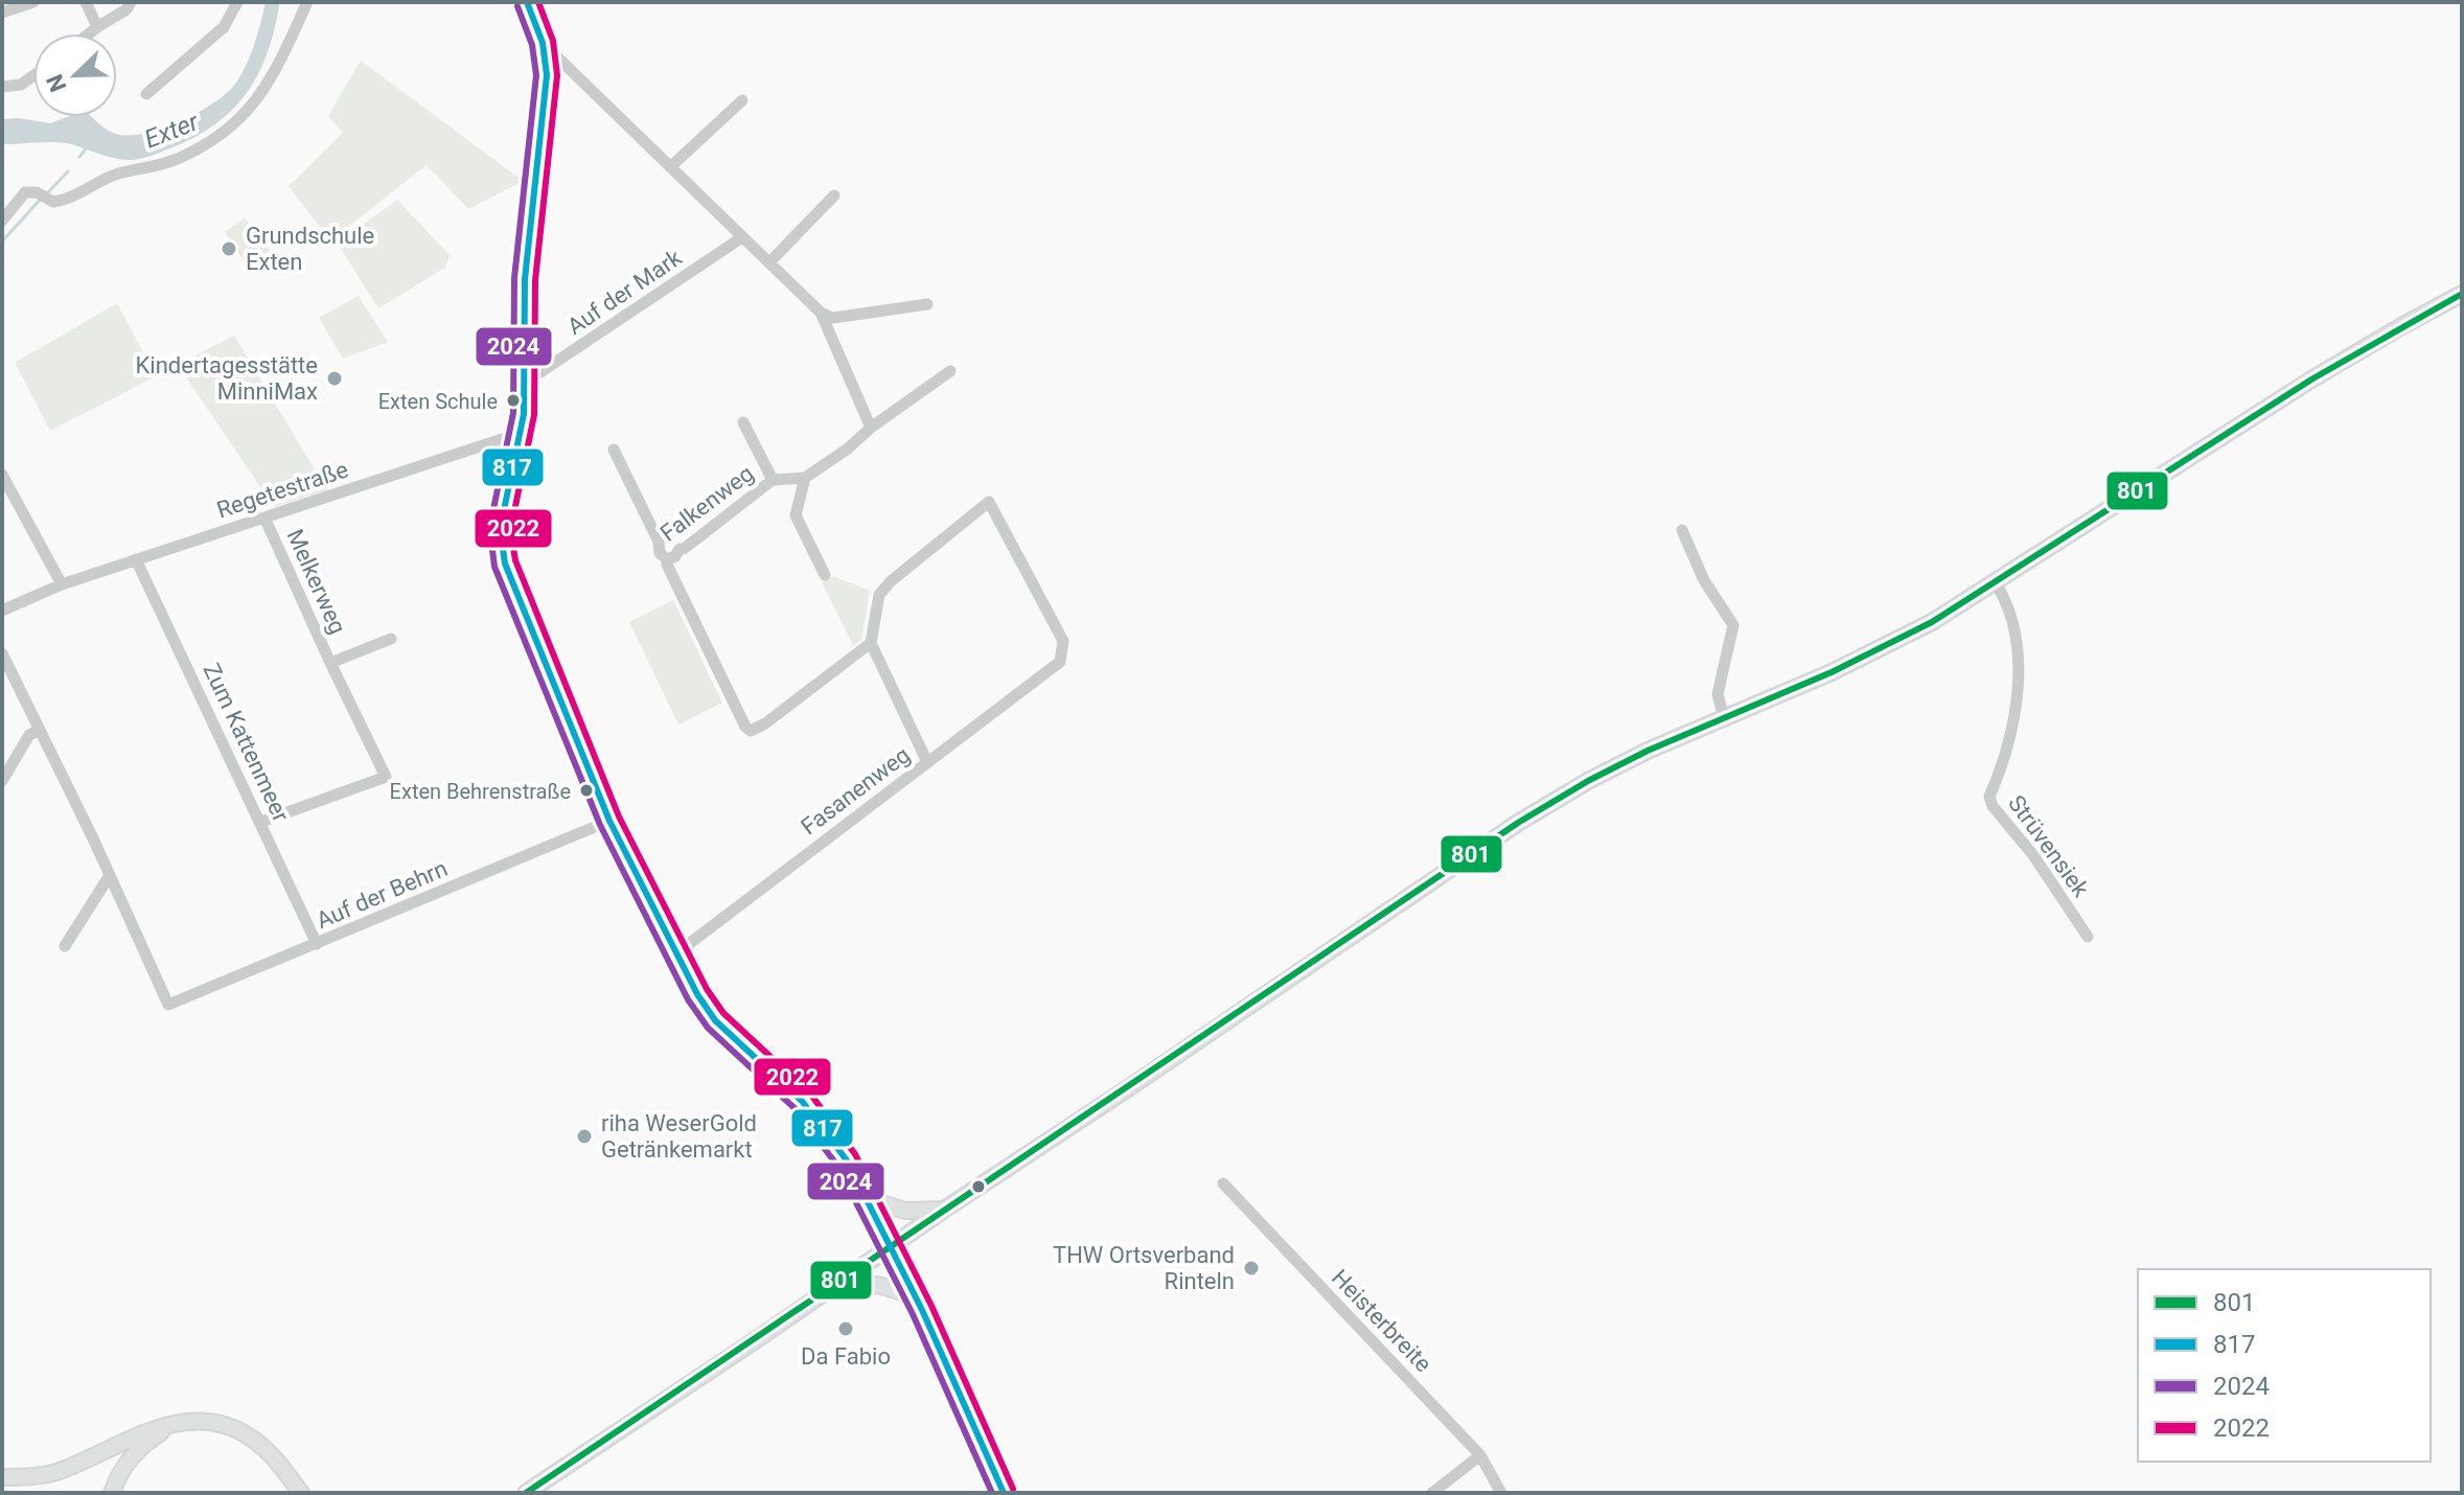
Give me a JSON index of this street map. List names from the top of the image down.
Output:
{
  "streets": {
    "street": [
      "Auf der Mark",
      "Regetestraße",
      "Falkenweg",
      "Melkerweg",
      "Zum Kattenmeer",
      "Fasanenweg",
      "Strüvensiek",
      "Auf der Behrn",
      "Heisterbreite"
    ]
  },
  "crossings": [
    ["Regetestraße", "Melkerweg"],
    ["Regetestraße", "Zum Kattenmeer"],
    ["Falkenweg", "Fasanenweg"],
    ["Melkerweg", "Zum Kattenmeer"],
    ["Zum Kattenmeer", "Auf der Behrn"]
  ],
  "water": ["Exter"],
  "places": [
    "Grundschule Exten",
    "Kindertagesstätte MinniMax",
    "Exten Schule",
    "Exten Behrenstraße",
    "riha WeserGold Getränkemarkt",
    "THW Ortsverband Rinteln",
    "Da Fabio"
  ],
  "lines": [
    "transit line 817",
    "transit line 2022",
    "transit line 2024",
    "transit line 801"
  ],
  "legend": [
    "801",
    "817",
    "2024",
    "2022"
  ],
  "north": "bottom left"
}
